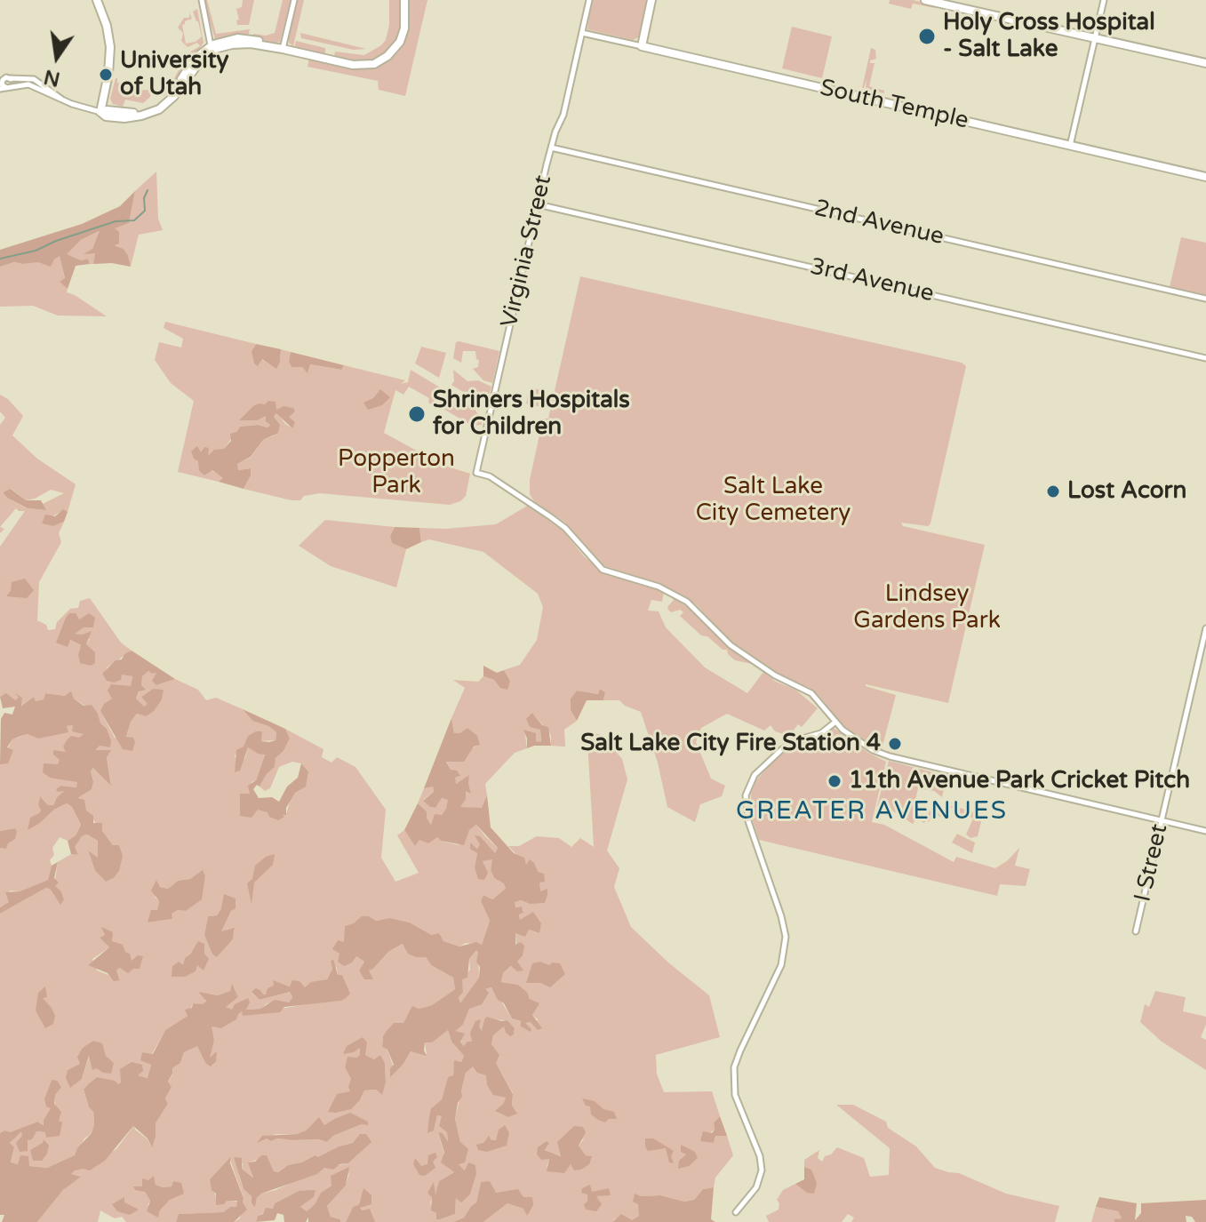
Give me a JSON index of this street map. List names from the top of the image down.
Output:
{
  "streets": {
    "main road": ["South Temple"],
    "street": [
      "2nd Avenue",
      "Virginia Street",
      "3rd Avenue",
      "I Street"
    ]
  },
  "crossings": [
    ["South Temple", "Virginia Street"],
    ["2nd Avenue", "Virginia Street"],
    ["Virginia Street", "3rd Avenue"]
  ],
  "districts": ["GREATER AVENUES"],
  "parks": ["Popperton Park", "Salt Lake City Cemetery", "Lindsey Gardens Park"],
  "places": [
    "Holy Cross Hospital - Salt Lake",
    "University of Utah",
    "Shriners Hospitals for Children",
    "Lost Acorn",
    "Salt Lake City Fire Station 4",
    "11th Avenue Park Cricket Pitch"
  ],
  "north": "bottom"
}
